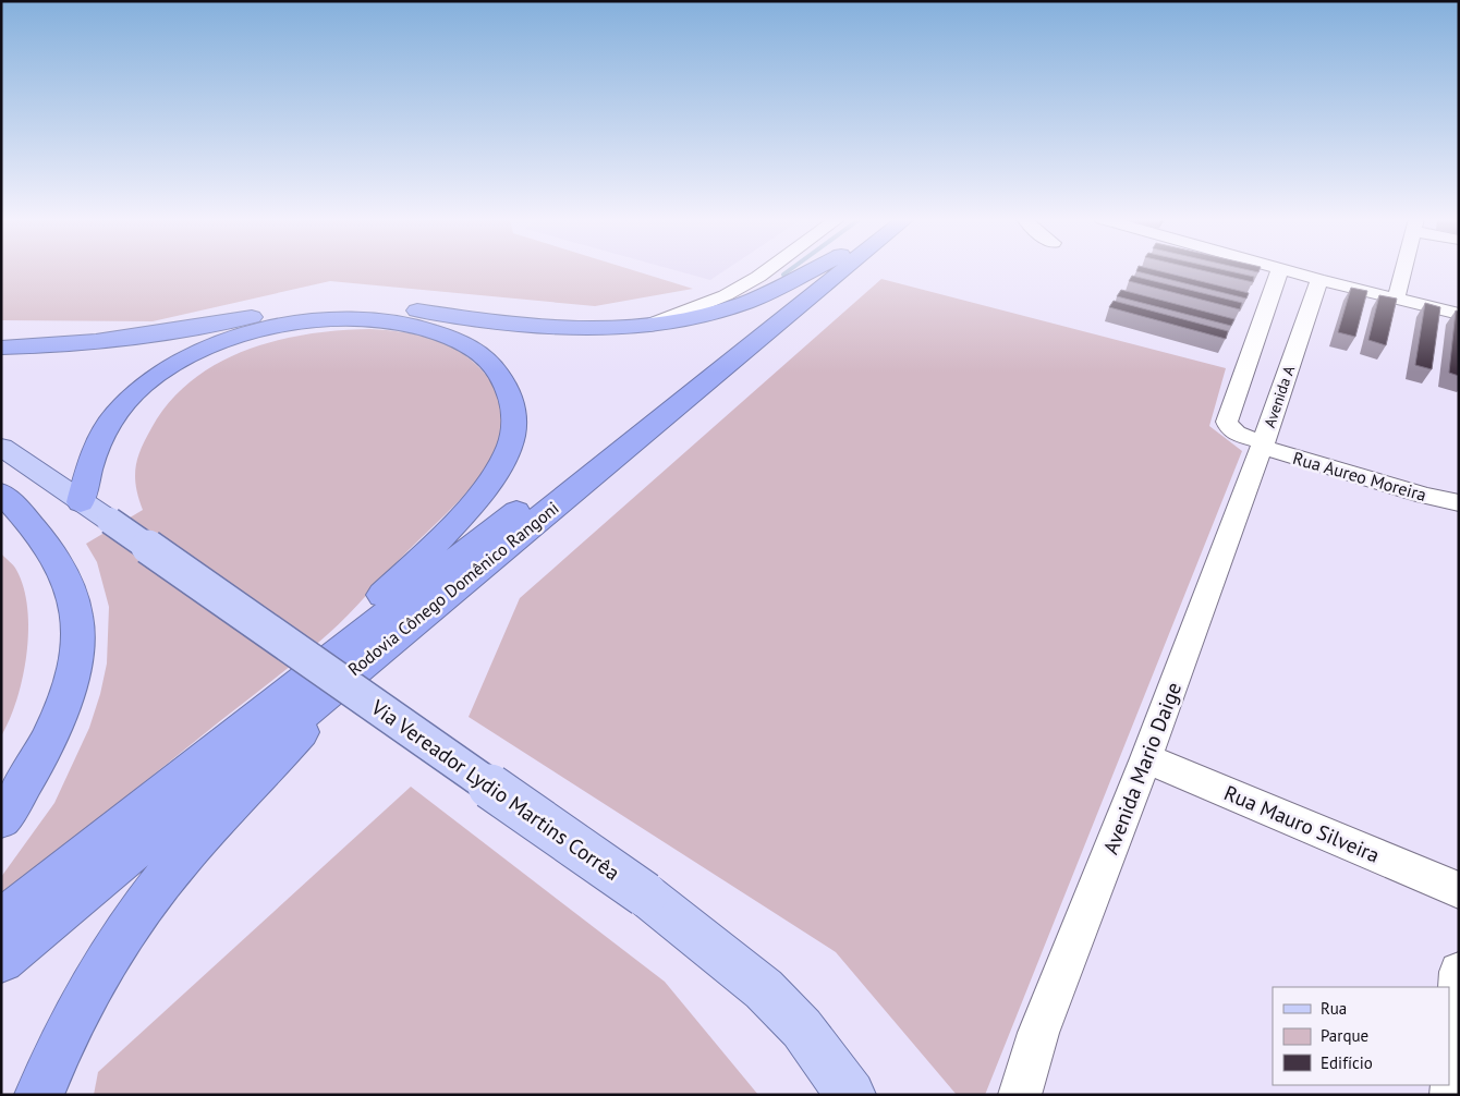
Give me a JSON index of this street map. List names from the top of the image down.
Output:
{
  "streets": {
    "highway": ["Rodovia Cônego Domênico Rangoni"],
    "main road": ["Via Vereador Lydio Martins Corrêa"],
    "street": [
      "Avenida A",
      "Rua Aureo Moreira",
      "Avenida Mario Daige",
      "Rua Mauro Silveira"
    ]
  },
  "crossings": [
    ["Avenida A", "Rua Aureo Moreira"],
    ["Avenida A", "Avenida Mario Daige"],
    ["Rua Aureo Moreira", "Avenida Mario Daige"],
    ["Avenida Mario Daige", "Rua Mauro Silveira"]
  ],
  "legend": ["Rua", "Parque", "Edifício"]
}
